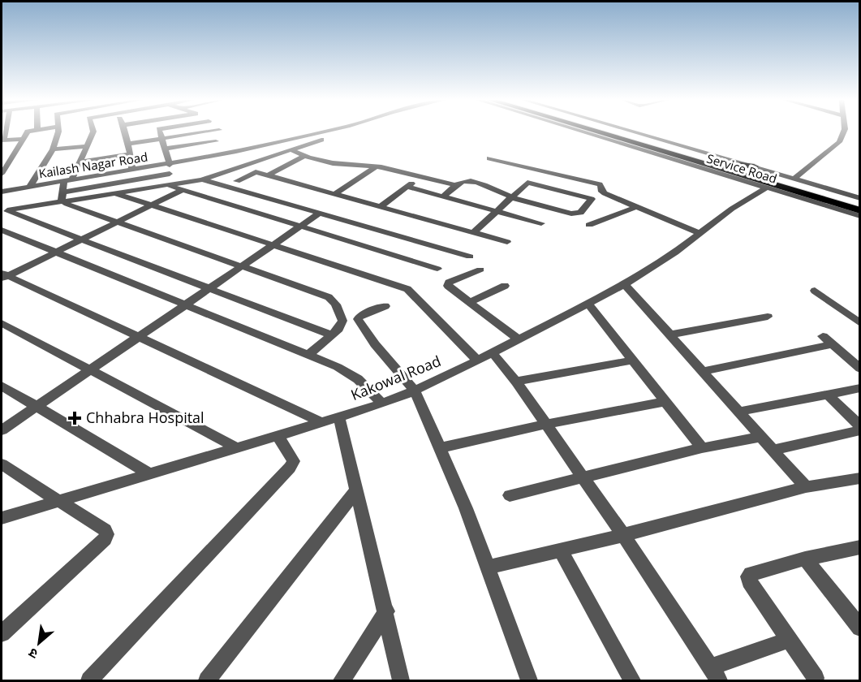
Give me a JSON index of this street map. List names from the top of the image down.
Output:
{
  "streets": {
    "street": ["Kailash Nagar Road", "Service Road", "Kakowal Road"]
  },
  "crossings": [
    ["Service Road", "Kakowal Road"]
  ],
  "places": {
    "health": ["Chhabra Hospital"]
  },
  "north": "bottom left"
}
